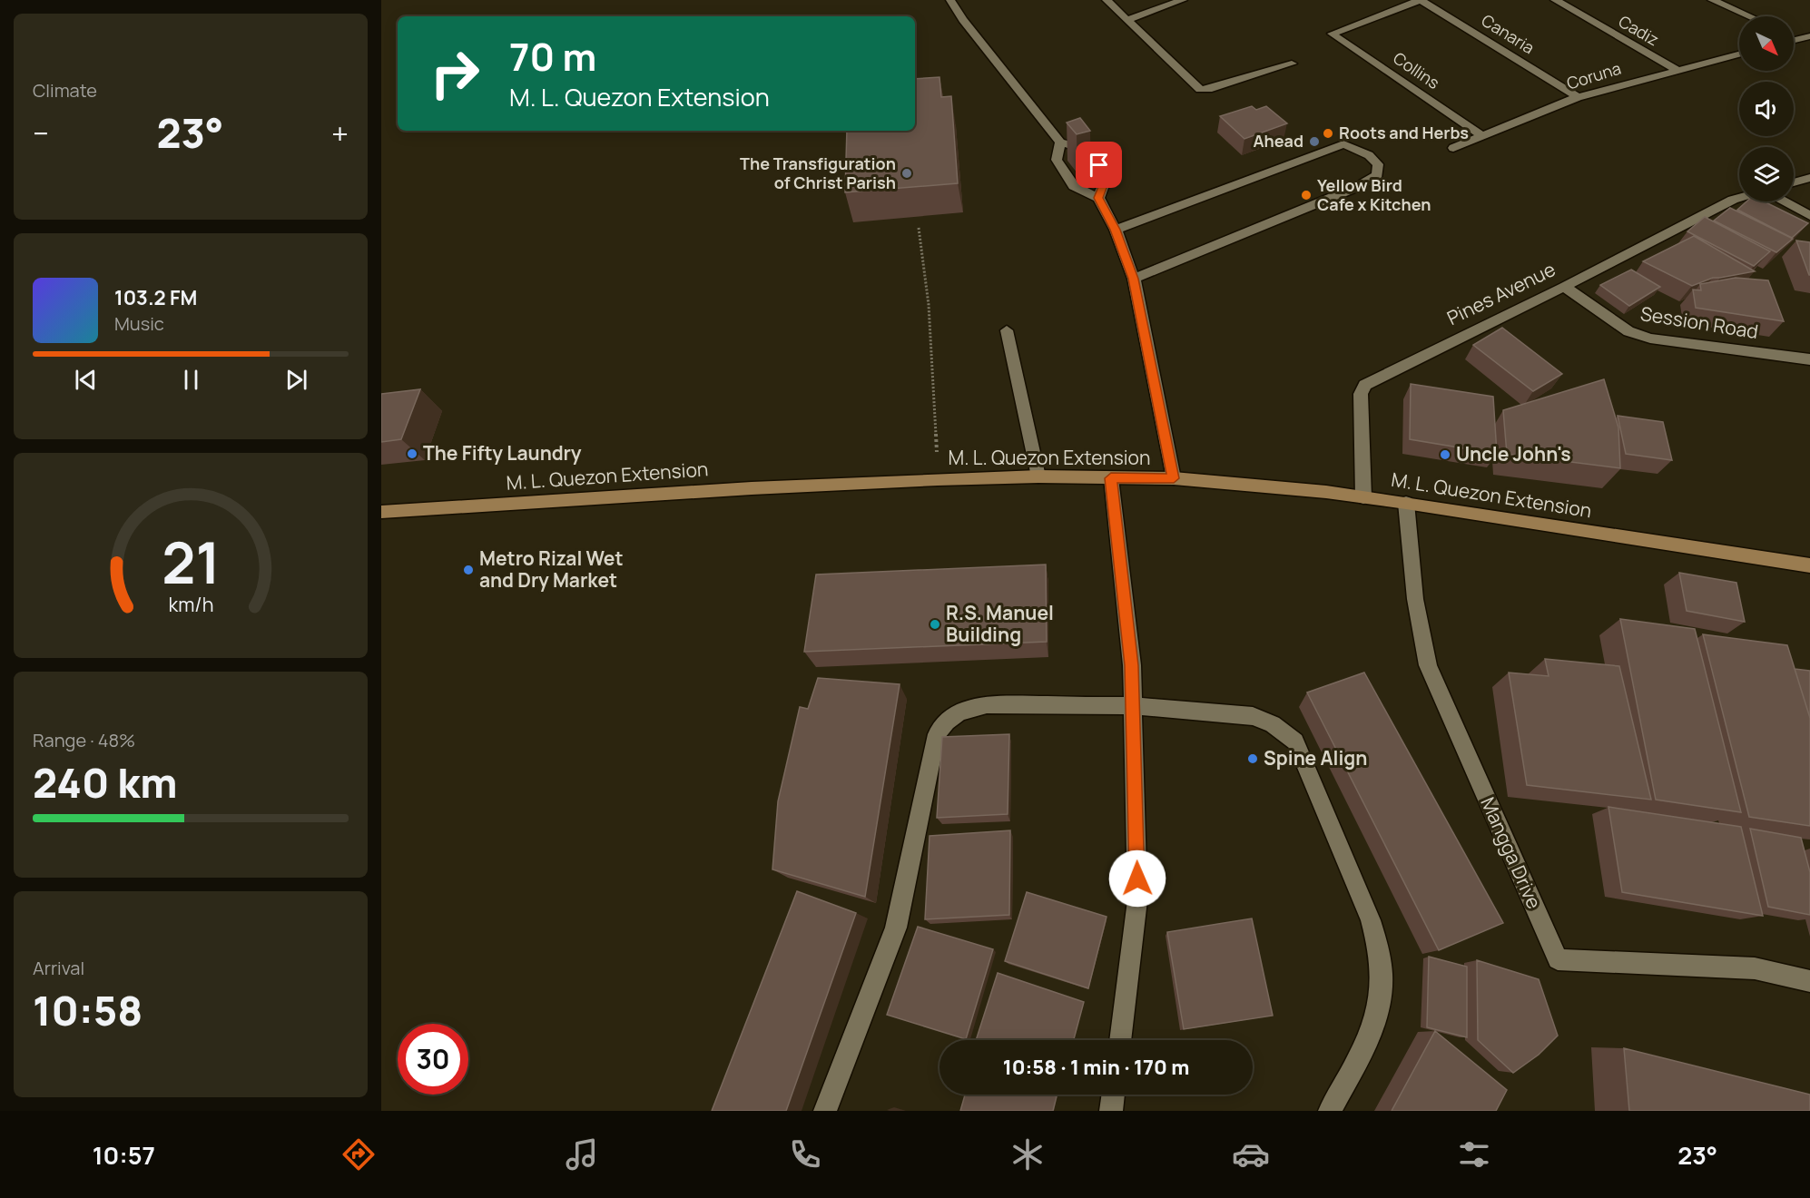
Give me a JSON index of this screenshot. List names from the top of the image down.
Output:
{
  "streets": {
    "main road": ["M. L. Quezon Extension"],
    "street": [
      "Cadiz",
      "Canaria",
      "Collins",
      "Coruna",
      "Pines Avenue",
      "Session Road",
      "Mangga Drive"
    ]
  },
  "crossings": [
    ["Cadiz", "Coruna"],
    ["Canaria", "Collins"],
    ["Canaria", "Coruna"],
    ["Collins", "Coruna"],
    ["Pines Avenue", "Session Road"],
    ["Pines Avenue", "M. L. Quezon Extension"],
    ["M. L. Quezon Extension", "Mangga Drive"]
  ],
  "places": [
    "Roots and Herbs",
    "Ahead",
    "The Transfiguration of Christ Parish",
    "Yellow Bird Cafe x Kitchen",
    "The Fifty Laundry",
    "Uncle John's",
    "Metro Rizal Wet and Dry Market",
    "R.S. Manuel Building",
    "Spine Align"
  ],
  "north": "bottom right",
  "page": {
    "tile": [
      "Climate",
      ["Range · 48%", "240 km"],
      ["Arrival", "10:58"]
    ],
    "turn": ["70 m", "M. L. Quezon Extension"],
    "heat": ["−", "23°", "+"],
    "song": ["103.2 FM", "Music"],
    "limit": "30",
    "trip": "10:58 · 1 min · 170 m",
    "tabs": ["10:57", "23°"],
    "gauge": ["21", "km/h"]
  }
}
